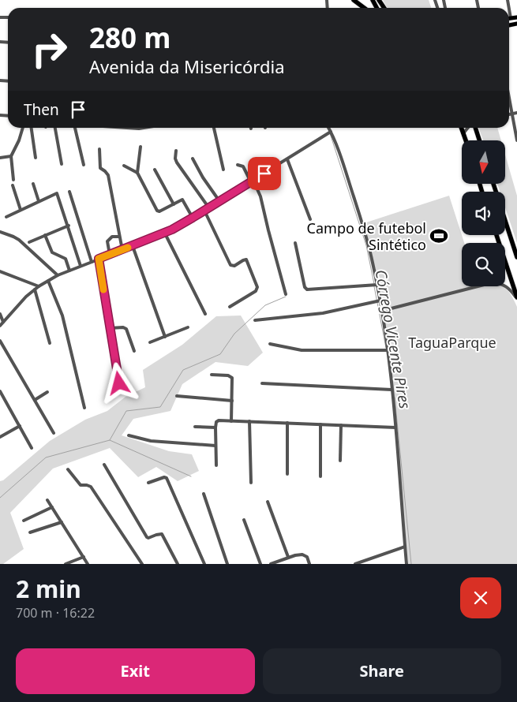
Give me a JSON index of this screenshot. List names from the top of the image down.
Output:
{
  "water": ["Córrego Vicente Pires"],
  "parks": ["TaguaParque"],
  "places": {
    "sports": ["Campo de futebol Sintético"]
  },
  "north": "bottom",
  "page": {
    "turn": ["280 m", "Avenida da Misericórdia"],
    "then": "Then",
    "heading": ["2 min", "700 m · 16:22"],
    "buttons": ["Exit", "Share"]
  }
}
